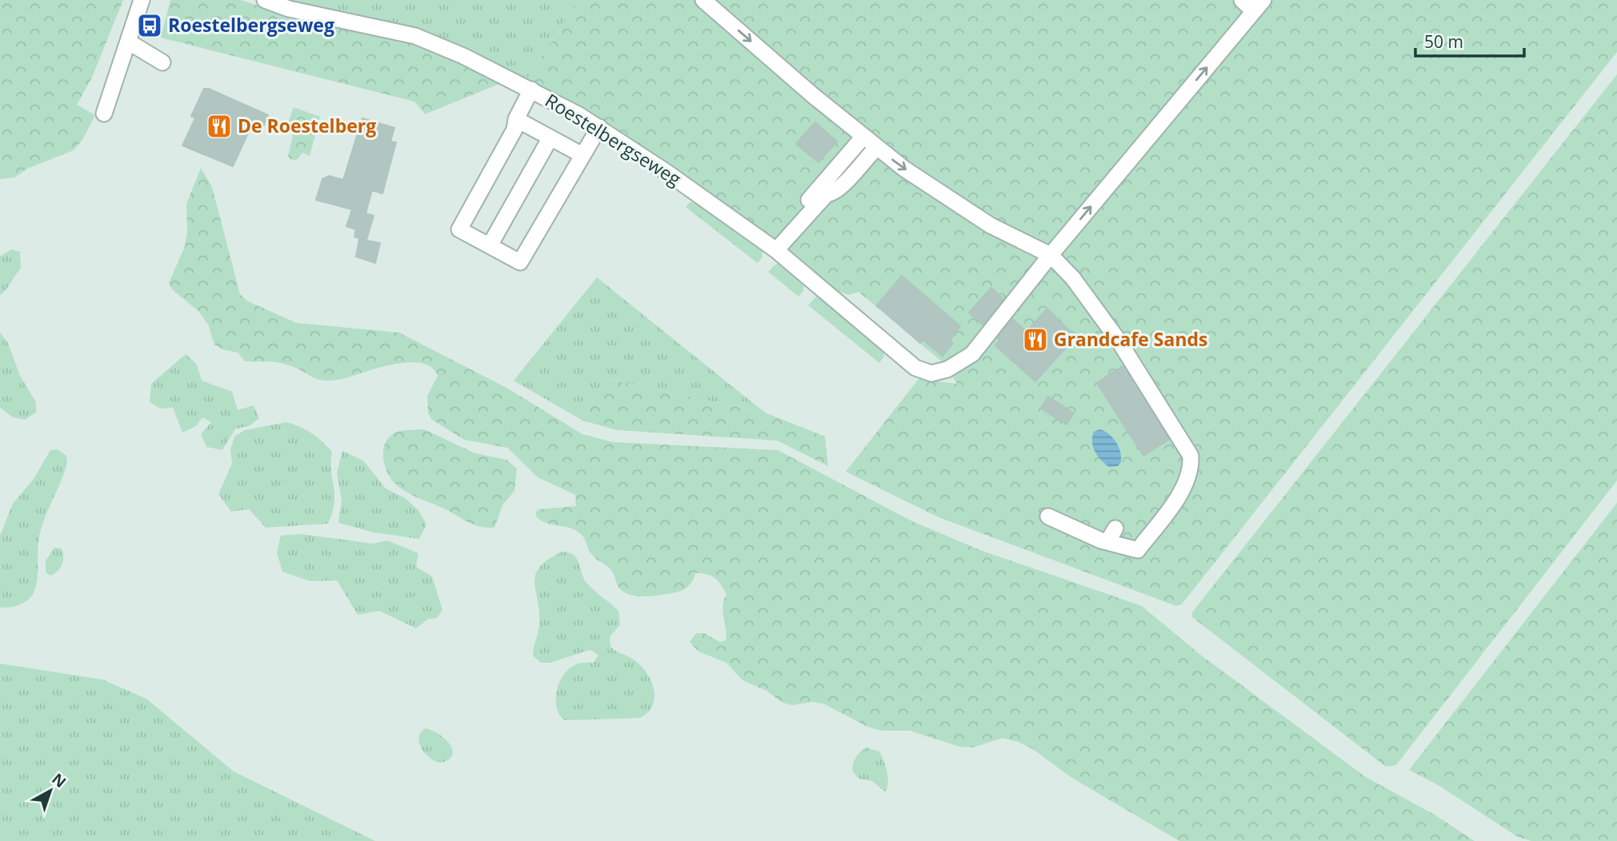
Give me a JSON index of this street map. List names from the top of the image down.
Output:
{
  "streets": {
    "street": ["Roestelbergseweg"]
  },
  "places": {
    "bus stop": ["Roestelbergseweg"],
    "restaurant": ["De Roestelberg", "Grandcafe Sands"]
  },
  "scale_bar": "50 m",
  "north": "top right"
}
